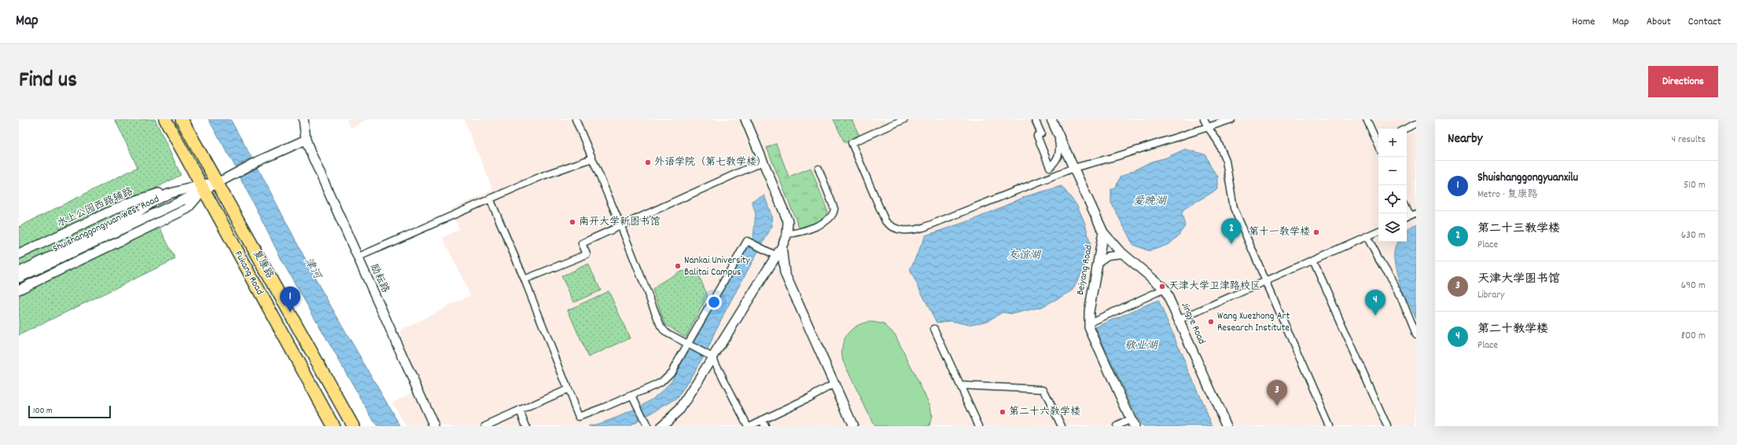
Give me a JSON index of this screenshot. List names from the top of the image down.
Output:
{
  "streets": {
    "highway": ["复康路", "Fukang Road"],
    "street": [
      "水上公园西路辅路",
      "Shuishanggongyuan West Road",
      "Beiyang Road",
      "励耘路",
      "Jingye Road"
    ]
  },
  "crossings": [
    ["水上公园西路辅路", "Shuishanggongyuan West Road"],
    ["水上公园西路辅路", "Fukang Road"],
    ["Shuishanggongyuan West Road", "Fukang Road"],
    ["Beiyang Road", "Jingye Road"]
  ],
  "water": [
    "爱晚湖",
    "友谊湖",
    "津河",
    "敬业湖"
  ],
  "places": [
    "外语学院（第七教学楼）",
    "南开大学新图书馆",
    "第十一教学楼",
    "Nankai University Balitai Campus",
    "天津大学卫津路校区",
    "Wang Xuezhong Art Research Institute",
    "第二十六教学楼"
  ],
  "scale_bar": "100 m",
  "page": {
    "header": "Map",
    "nav": [
      "Home",
      "Map",
      "About",
      "Contact"
    ],
    "title": "Find us",
    "buttons": "Directions",
    "heading": ["Nearby", "4 results"],
    "map_buttons": ["+", "−"],
    "list": [
      {
        "mark": "1",
        "name": "Shuishanggongyuanxilu",
        "note": "Metro · 复康路",
        "value": "510 m"
      },
      {
        "mark": "2",
        "name": "第二十三教学楼",
        "note": "Place",
        "value": "630 m"
      },
      {
        "mark": "3",
        "name": "天津大学图书馆",
        "note": "Library",
        "value": "690 m"
      },
      {
        "mark": "4",
        "name": "第二十教学楼",
        "note": "Place",
        "value": "800 m"
      }
    ],
    "pins": [
      "2",
      "1",
      "4",
      "3"
    ],
    "scale": "100 m"
  }
}
